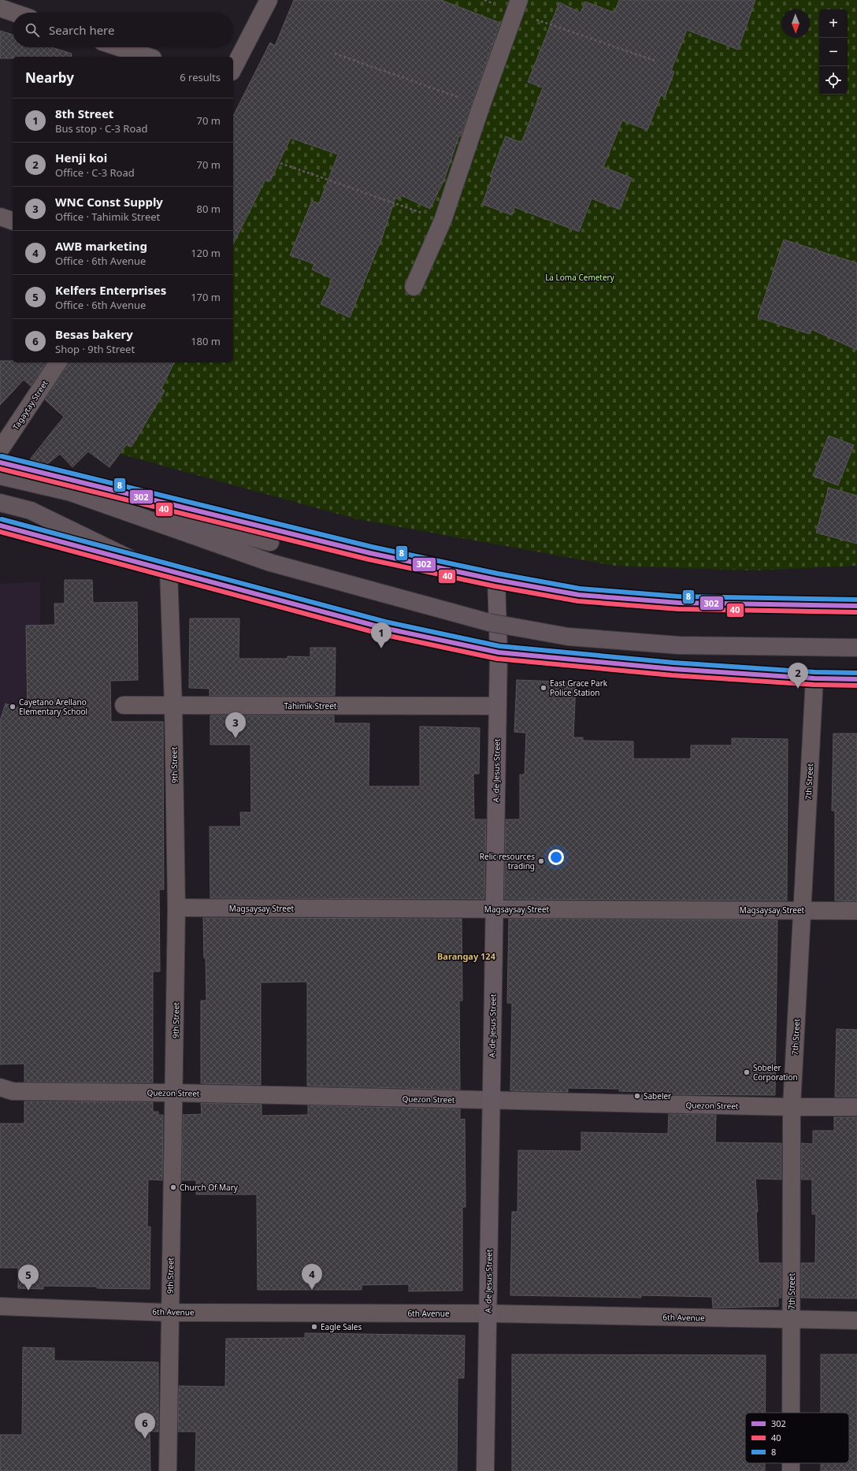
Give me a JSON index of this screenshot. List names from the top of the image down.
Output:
{
  "streets": {
    "main road": ["A. de Jesus Street"],
    "street": [
      "Tagaytay Street",
      "Tahimik Street",
      "9th Street",
      "7th Street",
      "Magsaysay Street",
      "Quezon Street",
      "6th Avenue"
    ]
  },
  "crossings": [
    ["Tahimik Street", "9th Street"],
    ["Tahimik Street", "A. de Jesus Street"],
    ["9th Street", "Magsaysay Street"],
    ["9th Street", "Quezon Street"],
    ["9th Street", "6th Avenue"],
    ["A. de Jesus Street", "Magsaysay Street"],
    ["A. de Jesus Street", "Quezon Street"],
    ["A. de Jesus Street", "6th Avenue"],
    ["7th Street", "Magsaysay Street"],
    ["7th Street", "Quezon Street"],
    ["7th Street", "6th Avenue"]
  ],
  "districts": ["Barangay 124"],
  "parks": ["La Loma Cemetery"],
  "places": [
    "East Grace Park Police Station",
    "Cayetano Arellano Elementary School",
    "Relic resources trading",
    "Sobeler Corporation",
    "Sabeler",
    "Church Of Mary",
    "Eagle Sales"
  ],
  "lines": ["transit line 8", "transit line 302", "transit line 40"],
  "legend": ["302", "40", "8"],
  "north": "bottom",
  "page": {
    "map_buttons": ["+", "−"],
    "search": "Search here",
    "heading": ["Nearby", "6 results"],
    "list": [
      {
        "mark": "1",
        "name": "8th Street",
        "note": "Bus stop · C-3 Road",
        "value": "70 m"
      },
      {
        "mark": "2",
        "name": "Henji koi",
        "note": "Office · C-3 Road",
        "value": "70 m"
      },
      {
        "mark": "3",
        "name": "WNC Const Supply",
        "note": "Office · Tahimik Street",
        "value": "80 m"
      },
      {
        "mark": "4",
        "name": "AWB marketing",
        "note": "Office · 6th Avenue",
        "value": "120 m"
      },
      {
        "mark": "5",
        "name": "Kelfers Enterprises",
        "note": "Office · 6th Avenue",
        "value": "170 m"
      },
      {
        "mark": "6",
        "name": "Besas bakery",
        "note": "Shop · 9th Street",
        "value": "180 m"
      }
    ],
    "pins": [
      "1",
      "2",
      "3",
      "4",
      "5",
      "6"
    ]
  }
}
